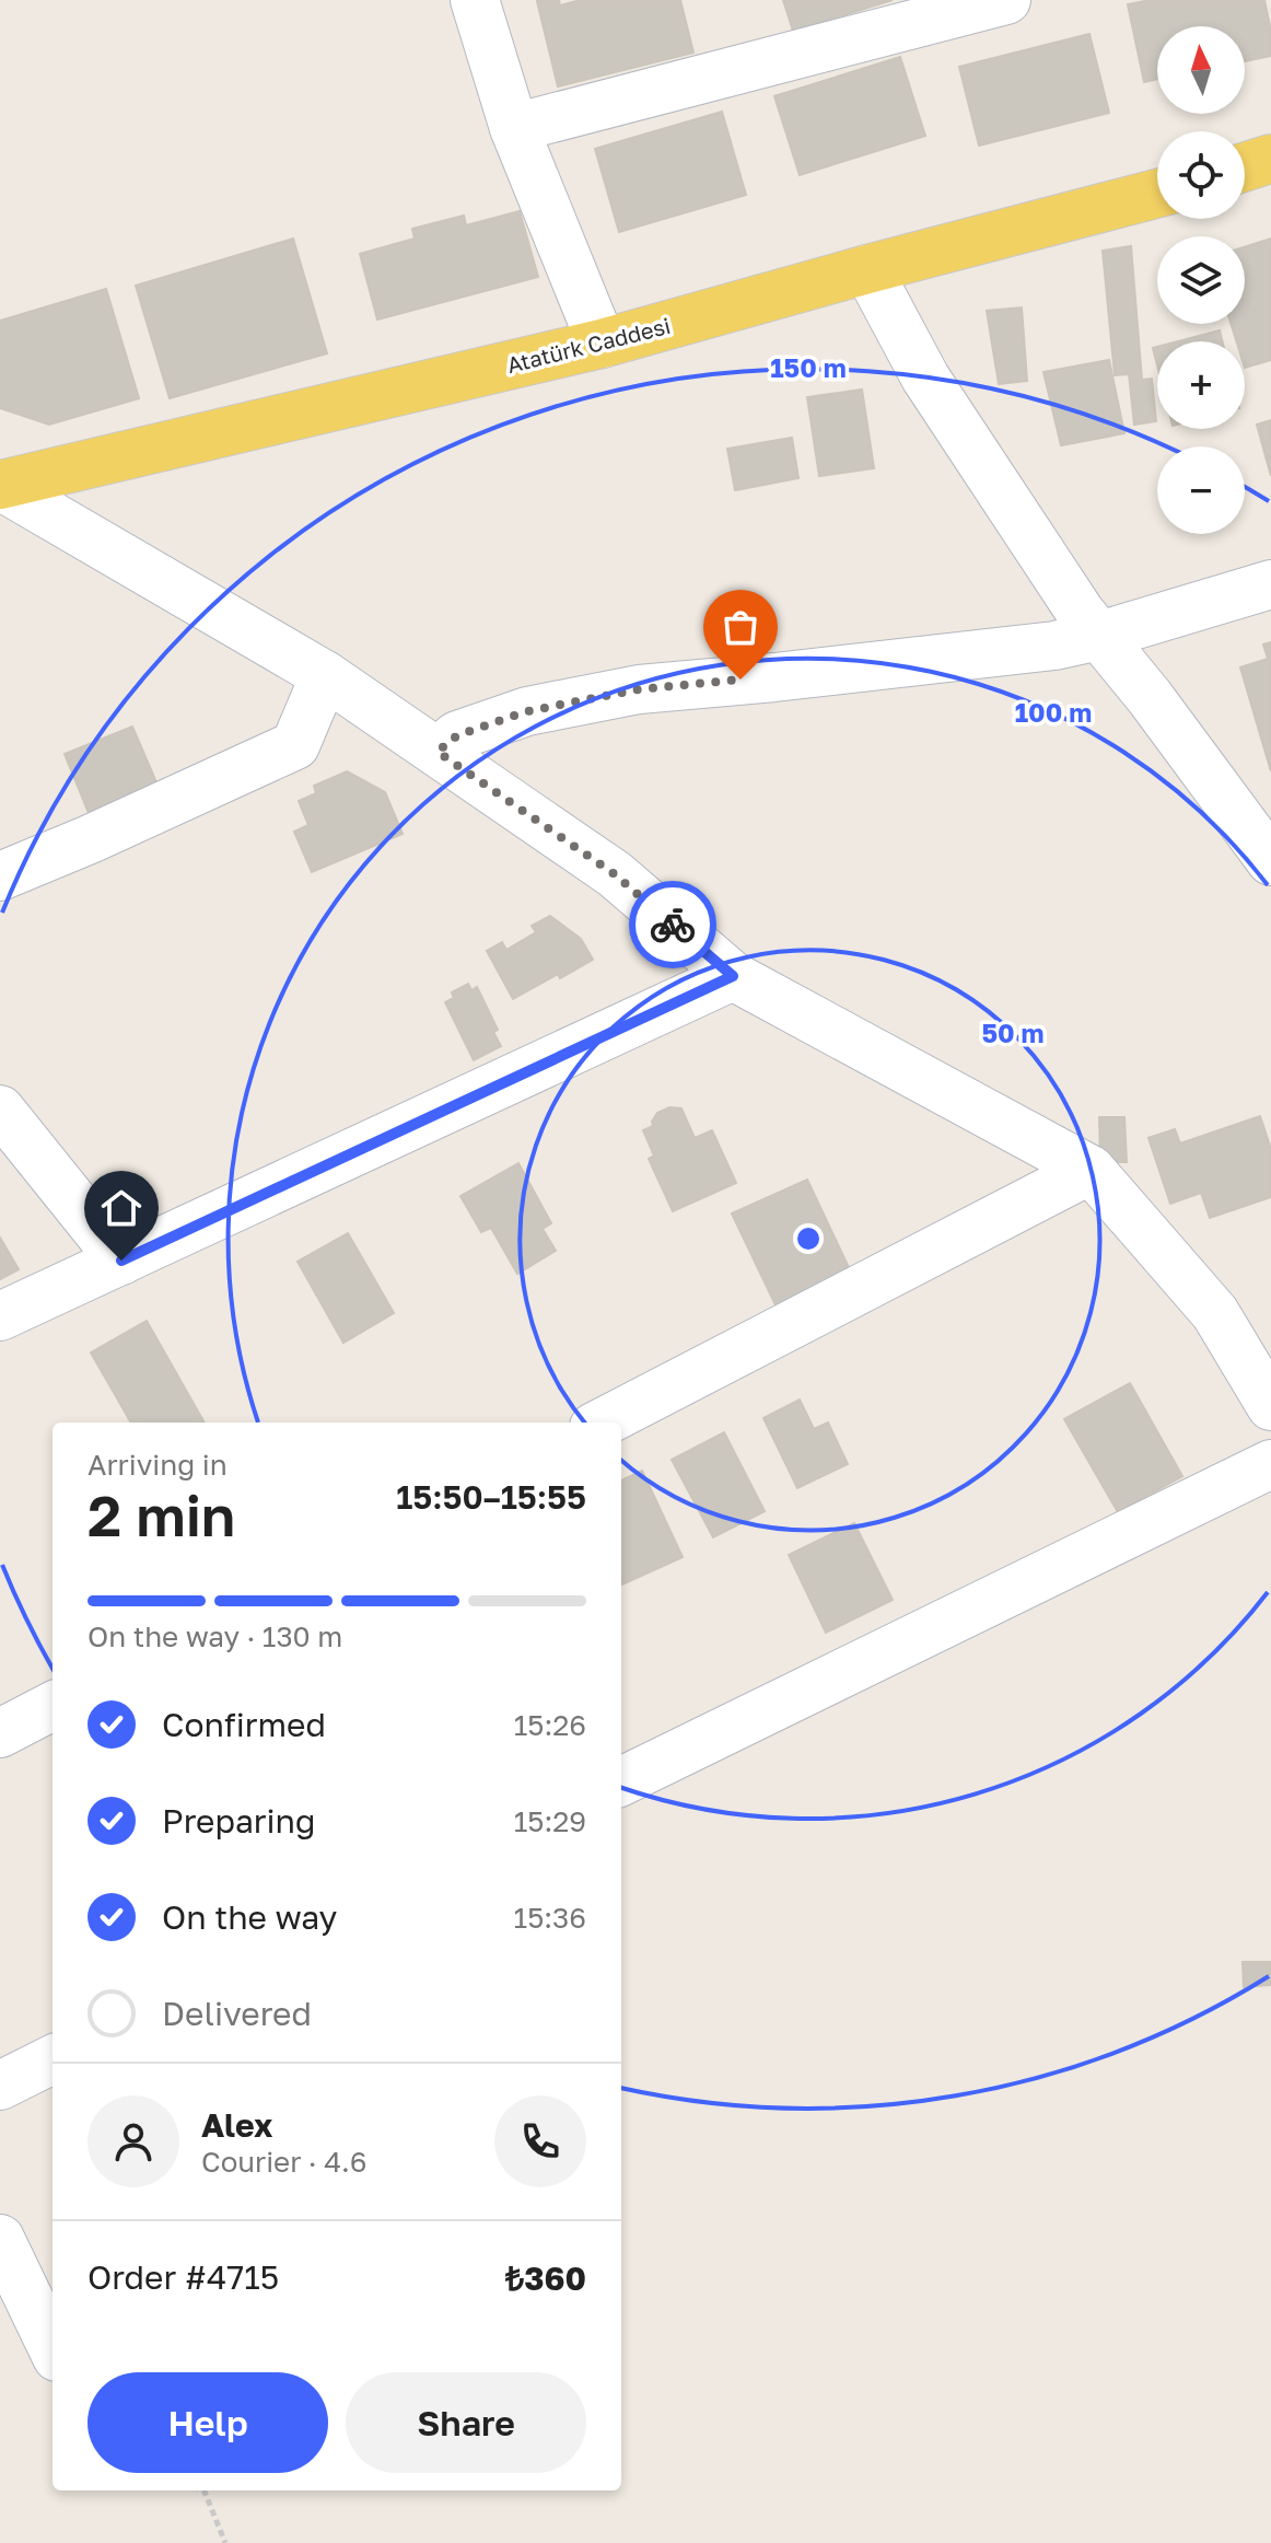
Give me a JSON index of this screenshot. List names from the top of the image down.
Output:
{
  "streets": {
    "main road": ["Atatürk Caddesi"]
  },
  "north": "top",
  "page": {
    "map_buttons": ["+", "−"],
    "heading": ["2 min", "Arriving in", "15:50–15:55"],
    "panel": [
      "Alex",
      "Courier · 4.6",
      "Order #4715",
      "₺360"
    ],
    "bar": "On the way · 130 m",
    "list": [
      ["Confirmed", "15:26"],
      ["Preparing", "15:29"],
      ["On the way", "15:36"],
      "Delivered"
    ],
    "buttons": ["Help", "Share"]
  },
  "rings": ["150 m", "100 m", "50 m"]
}
